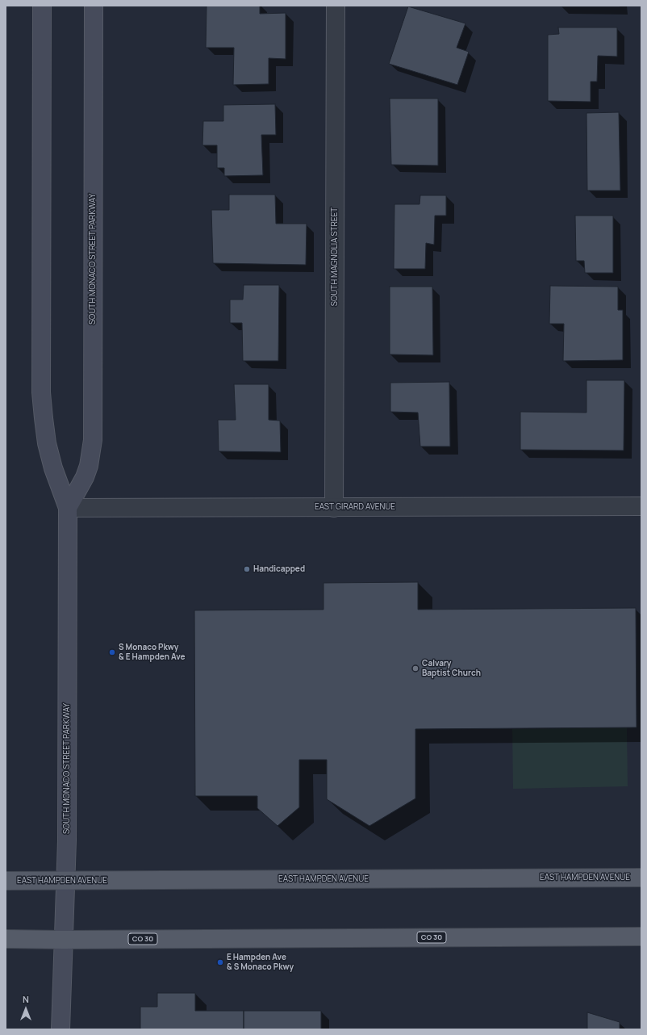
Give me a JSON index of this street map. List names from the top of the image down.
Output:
{
  "streets": {
    "main road": ["SOUTH MONACO STREET PARKWAY", "EAST HAMPDEN AVENUE", "CO 30"],
    "street": ["SOUTH MAGNOLIA STREET", "EAST GIRARD AVENUE"]
  },
  "crossings": [
    ["SOUTH MAGNOLIA STREET", "EAST GIRARD AVENUE"],
    ["SOUTH MONACO STREET PARKWAY", "EAST GIRARD AVENUE"],
    ["SOUTH MONACO STREET PARKWAY", "EAST HAMPDEN AVENUE"],
    ["SOUTH MONACO STREET PARKWAY", "CO 30"]
  ],
  "places": [
    "Handicapped",
    "S Monaco Pkwy & E Hampden Ave",
    "Calvary Baptist Church",
    "E Hampden Ave & S Monaco Pkwy"
  ],
  "north": "top"
}
